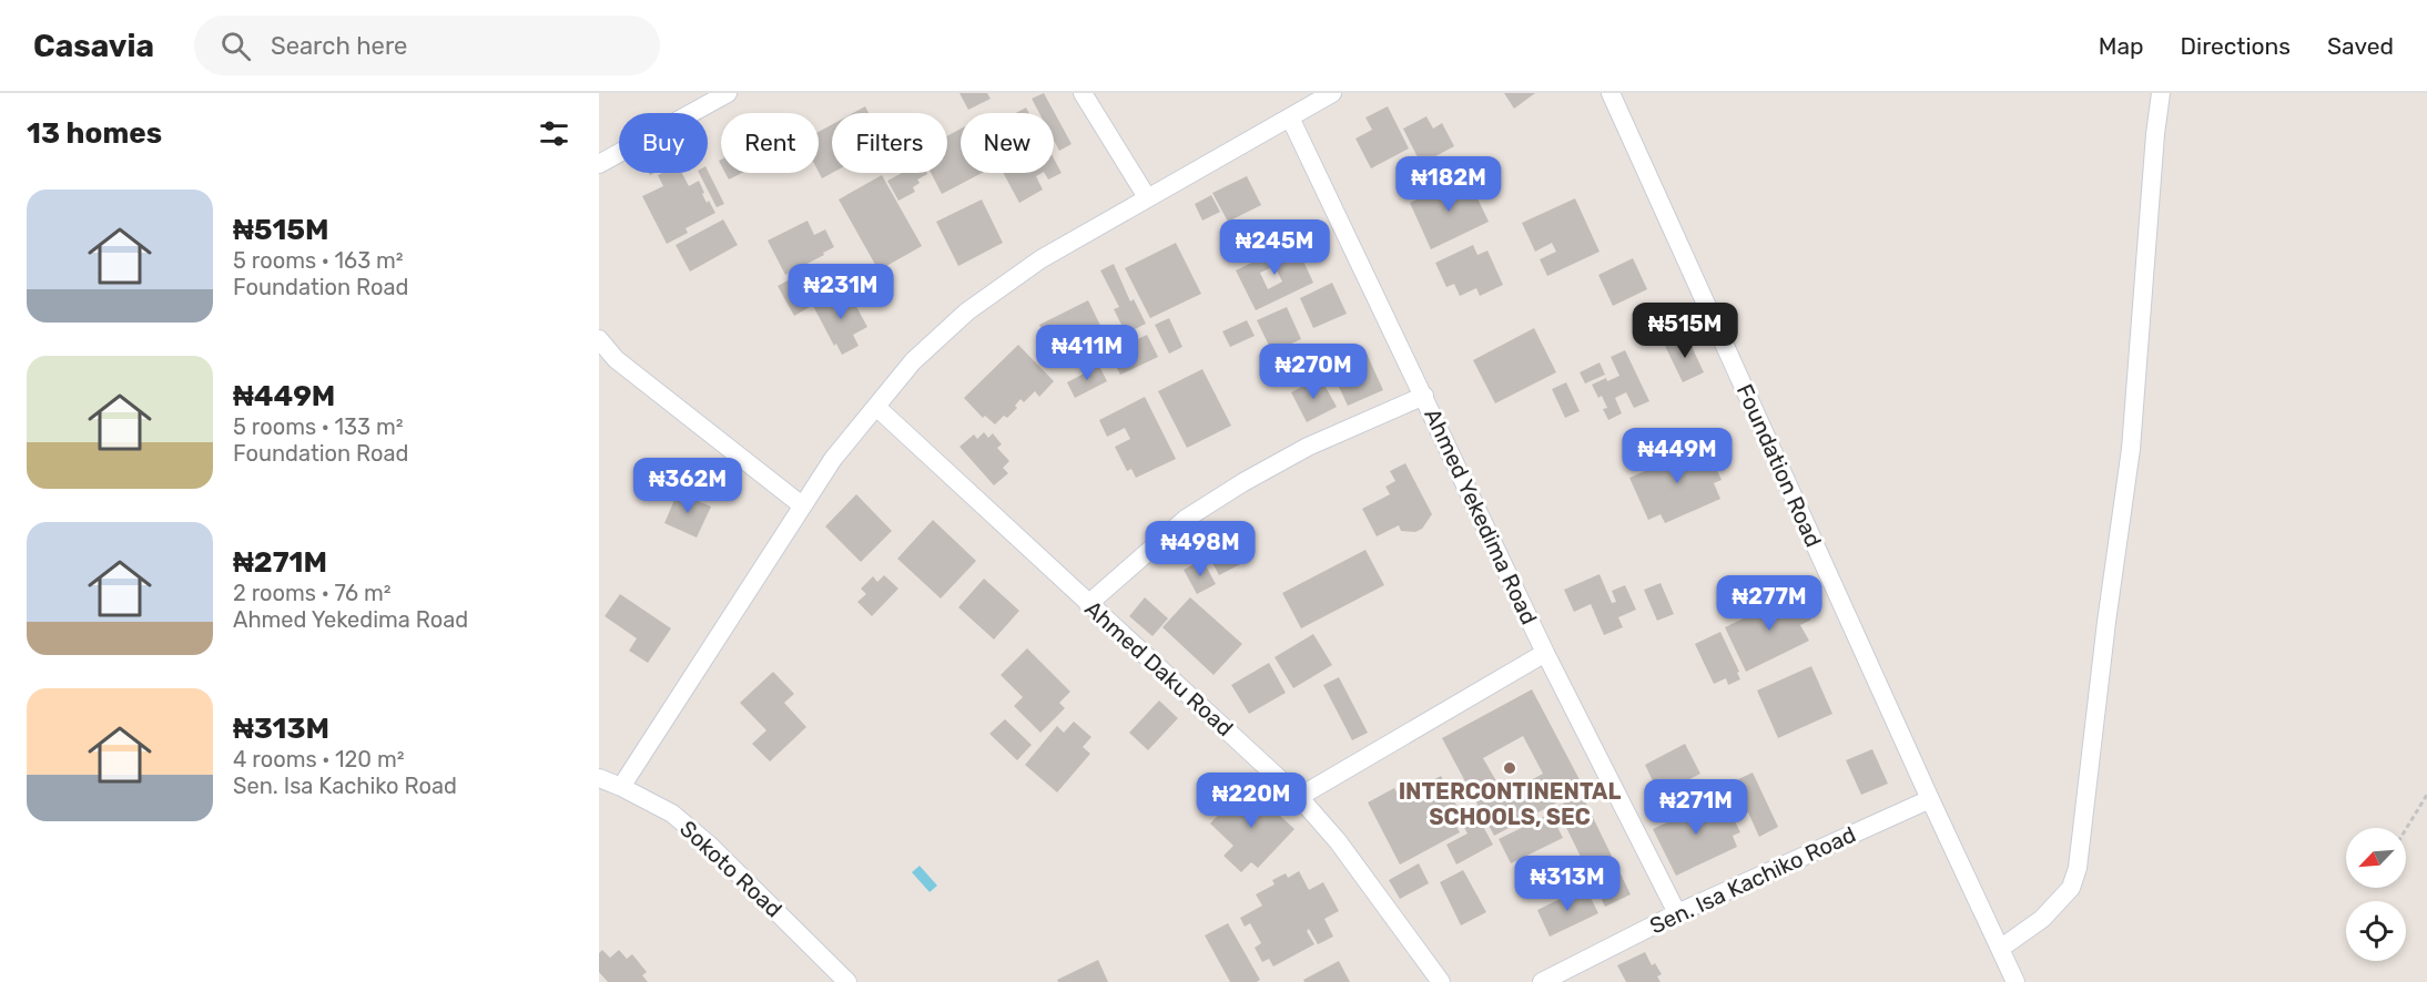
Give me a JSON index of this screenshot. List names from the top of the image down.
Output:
{
  "streets": {
    "street": [
      "Foundation Road",
      "Ahmed Yekedima Road",
      "Ahmed Daku Road",
      "Sokoto Road",
      "Sen. Isa Kachiko Road"
    ]
  },
  "crossings": [
    ["Foundation Road", "Sen. Isa Kachiko Road"],
    ["Ahmed Yekedima Road", "Sen. Isa Kachiko Road"]
  ],
  "places": ["INTERCONTINENTAL SCHOOLS, SEC"],
  "north": "bottom left",
  "page": {
    "header": "Casavia",
    "search": "Search here",
    "nav": ["Map", "Directions", "Saved"],
    "heading": "13 homes",
    "chip": [
      "Buy",
      "Rent",
      "Filters",
      "New"
    ],
    "price": [
      "₦182M",
      "₦245M",
      "₦231M",
      "₦515M",
      "₦411M",
      "₦270M",
      "₦449M",
      "₦362M",
      "₦498M",
      "₦277M",
      "₦220M",
      "₦271M",
      "₦313M"
    ],
    "list": [
      {
        "name": "₦515M",
        "note": "5 rooms · 163 m² · Foundation Road"
      },
      {
        "name": "₦449M",
        "note": "5 rooms · 133 m² · Foundation Road"
      },
      {
        "name": "₦271M",
        "note": "2 rooms · 76 m² · Ahmed Yekedima Road"
      },
      {
        "name": "₦313M",
        "note": "4 rooms · 120 m² · Sen. Isa Kachiko Road"
      }
    ]
  }
}
